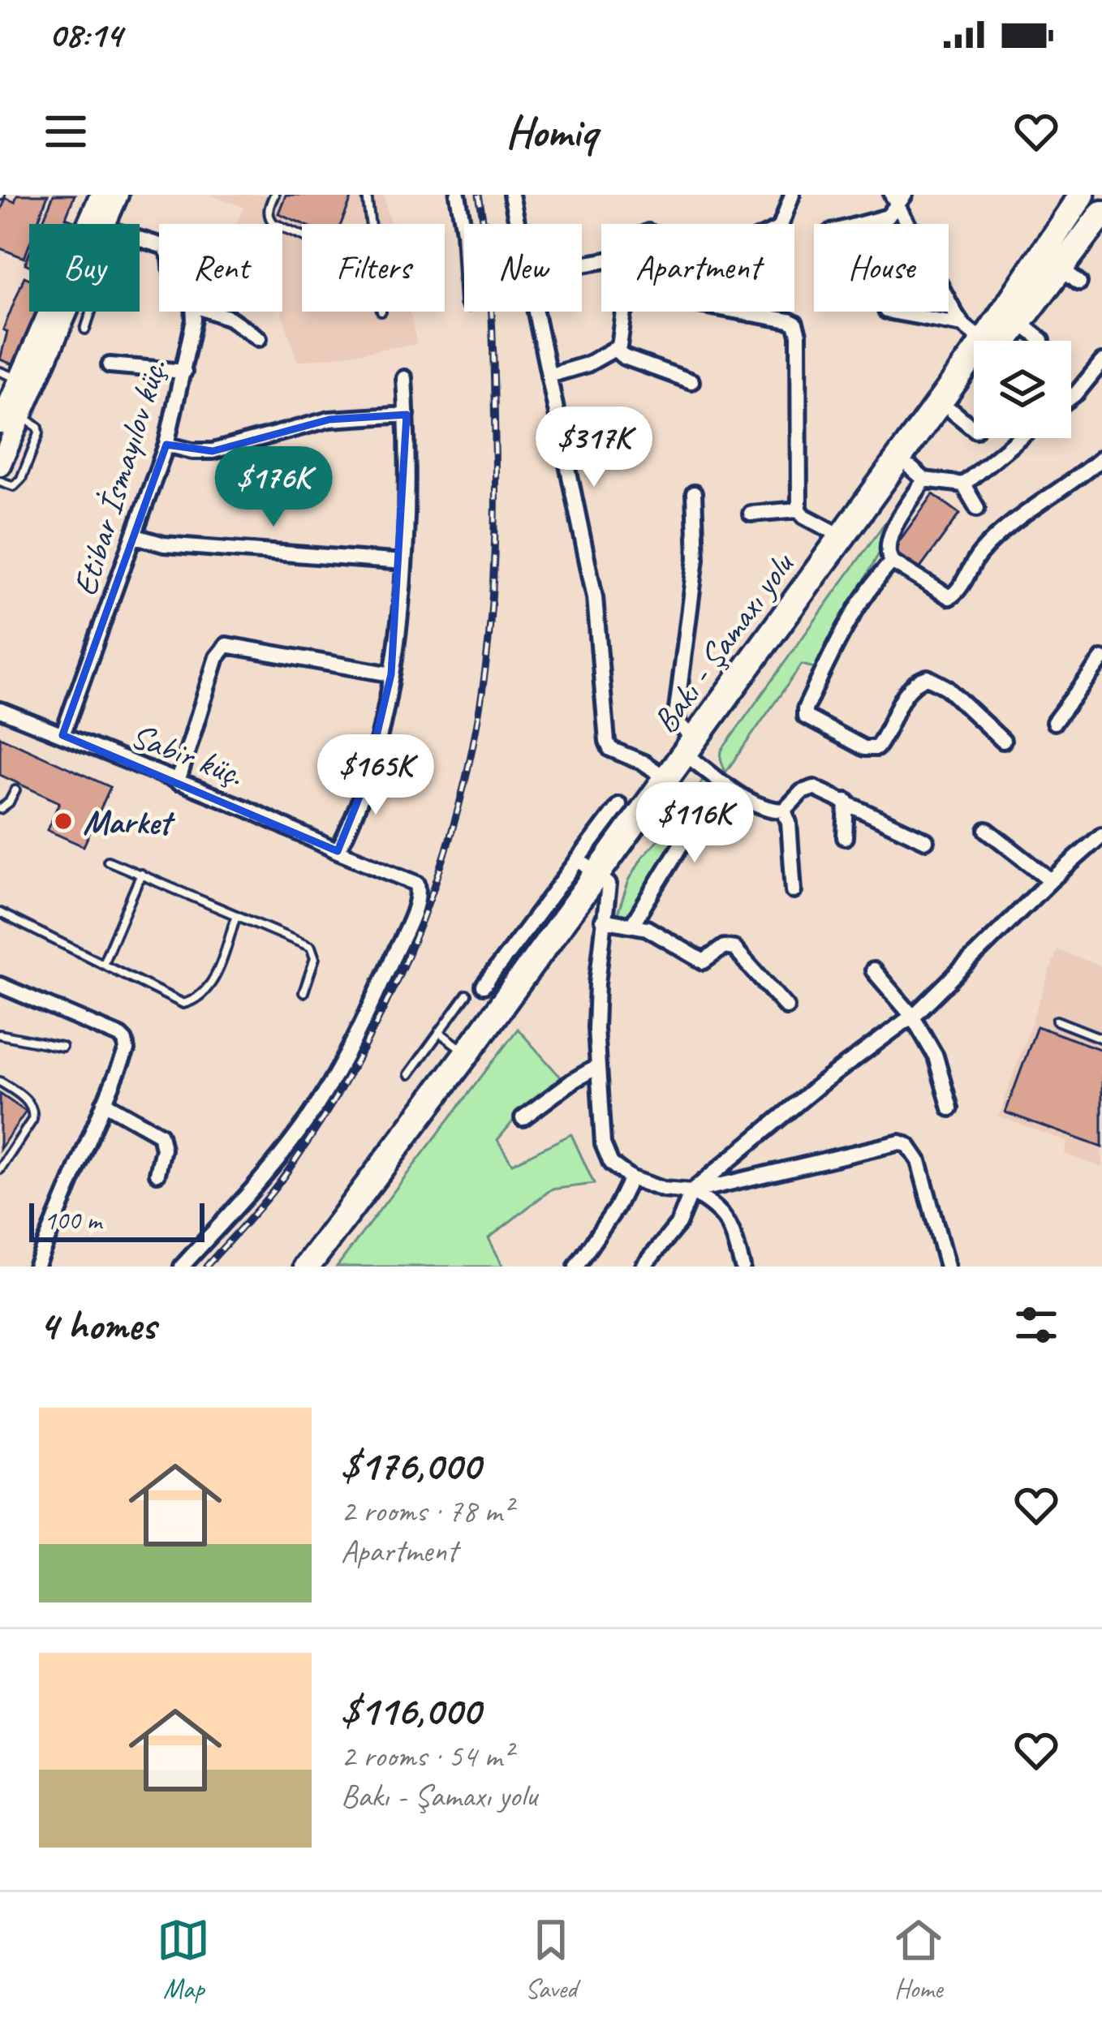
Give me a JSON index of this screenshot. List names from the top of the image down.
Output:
{
  "streets": {
    "highway": ["Bakı - Şamaxı yolu"],
    "street": ["Etibar İsmayılov küç.", "Sabir küç."]
  },
  "crossings": [
    ["Etibar İsmayılov küç.", "Sabir küç."]
  ],
  "places": ["Market"],
  "scale_bar": "100 m",
  "page": {
    "status": "08:14",
    "header": "Homiq",
    "chip": [
      "Buy",
      "Rent",
      "Filters",
      "New",
      "Apartment",
      "House"
    ],
    "price": [
      "$317K",
      "$176K",
      "$165K",
      "$116K"
    ],
    "scale": "100 m",
    "heading": "4 homes",
    "list": [
      {
        "name": "$176,000",
        "note": "2 rooms · 78 m² · Apartment"
      },
      {
        "name": "$116,000",
        "note": "2 rooms · 54 m² · Bakı - Şamaxı yolu"
      }
    ],
    "tabs": ["Map", "Saved", "Home"]
  }
}
